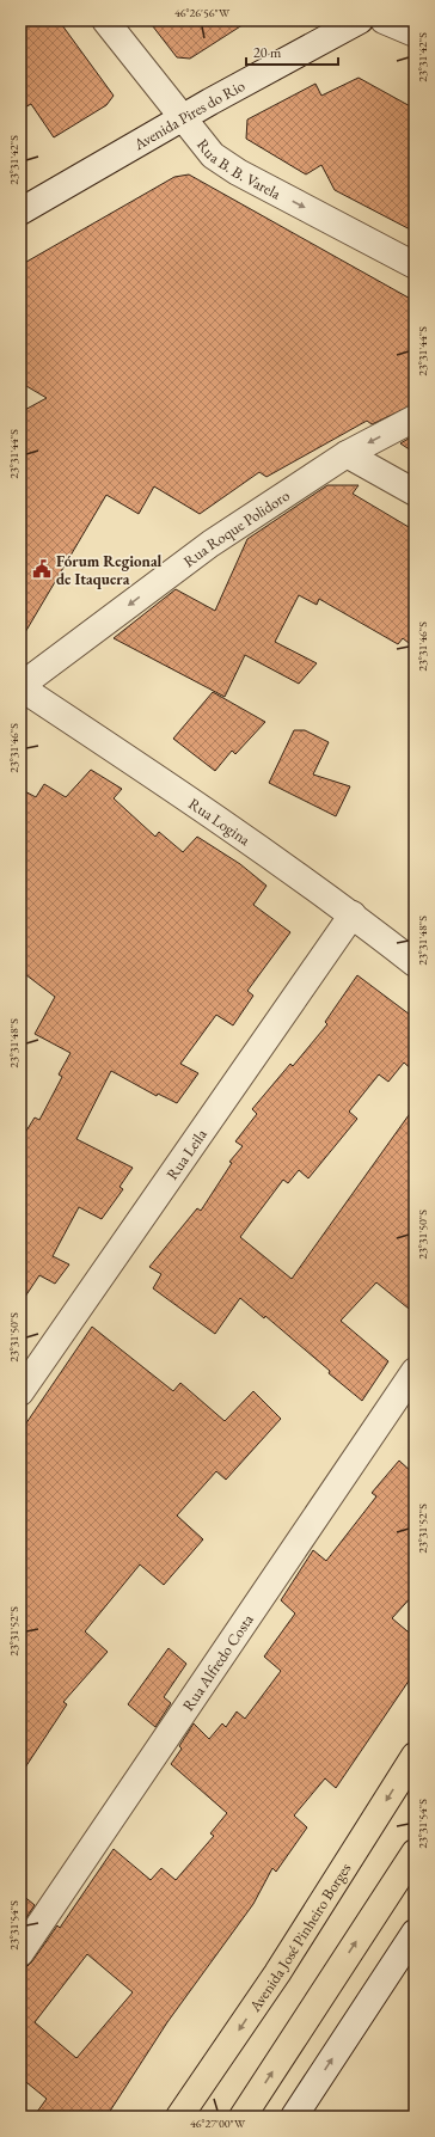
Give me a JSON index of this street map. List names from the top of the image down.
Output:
{
  "streets": {
    "main road": ["Avenida José Pinheiro Borges"],
    "street": [
      "Avenida Pires do Rio",
      "Rua B. B. Varela",
      "Rua Roque Polidoro",
      "Rua Logina",
      "Rua Leila",
      "Rua Alfredo Costa"
    ]
  },
  "crossings": [
    ["Avenida Pires do Rio", "Rua B. B. Varela"],
    ["Rua Roque Polidoro", "Rua Logina"],
    ["Rua Logina", "Rua Leila"]
  ],
  "one_way": ["Rua B. B. Varela", "Rua Roque Polidoro"],
  "places": {
    "public building": ["Fórum Regional de Itaquera"]
  },
  "scale_bar": "20 m",
  "coordinates": [
    "46°26'56\"W",
    "23°31'42\"S",
    "23°31'44\"S",
    "23°31'46\"S",
    "23°31'48\"S",
    "23°31'50\"S",
    "23°31'52\"S",
    "23°31'54\"S",
    "46°27'00\"W"
  ]
}
